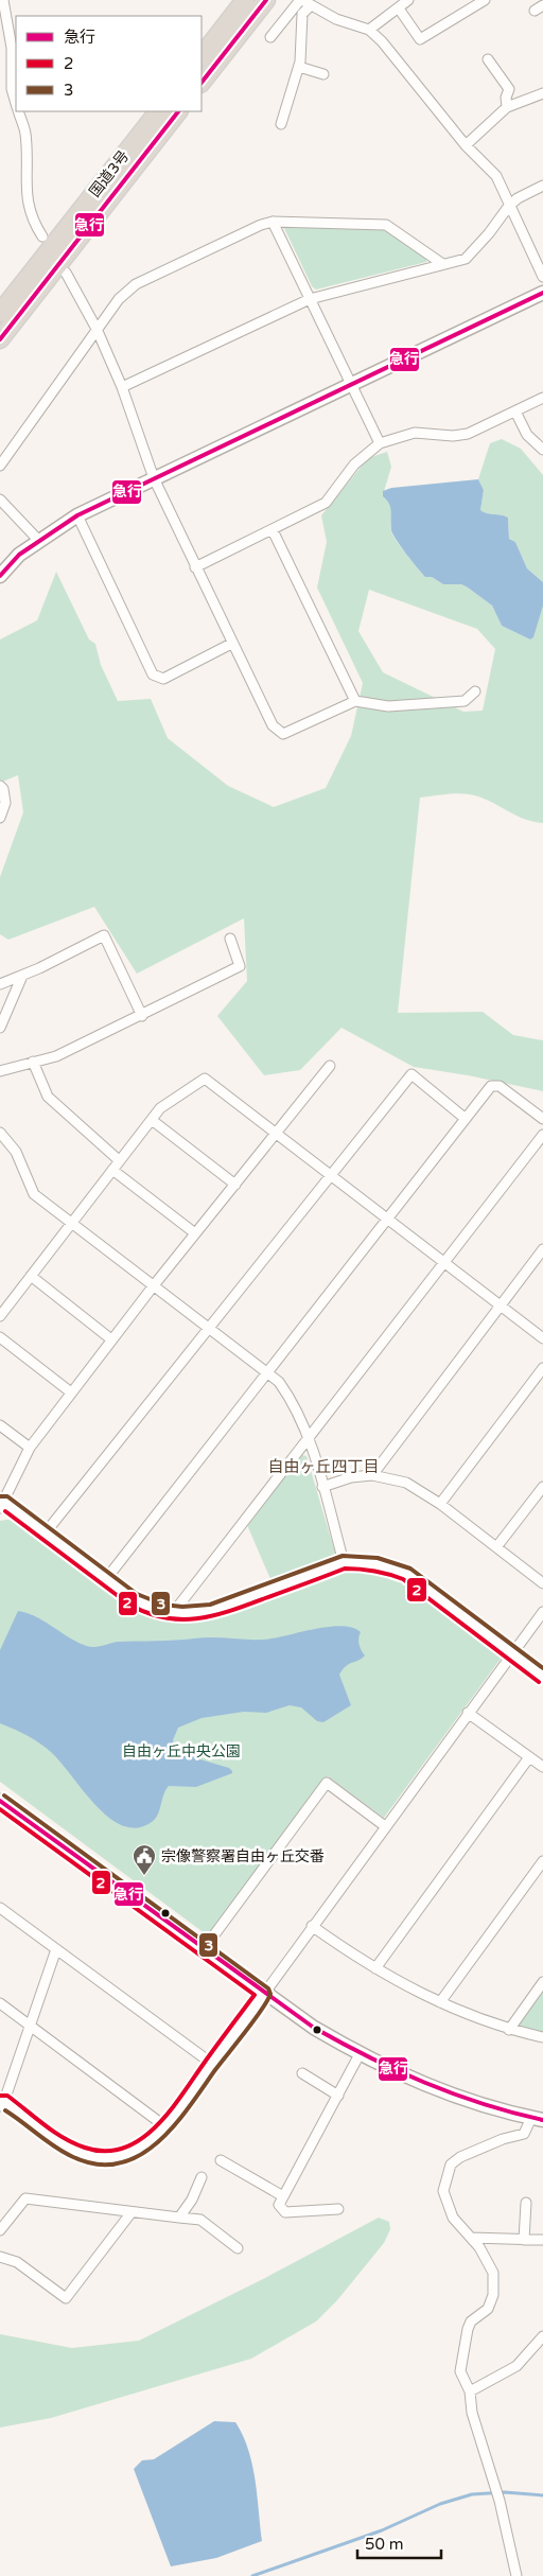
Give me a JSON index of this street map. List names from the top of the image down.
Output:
{
  "streets": {
    "highway": ["国道3号"]
  },
  "districts": ["自由ヶ丘四丁目"],
  "parks": ["自由ヶ丘中央公園"],
  "places": {
    "public building": ["宗像警察署自由ヶ丘交番"]
  },
  "lines": ["transit line 急行", "transit line 3", "transit line 2"],
  "legend": ["急行", "2", "3"],
  "scale_bar": "50 m"
}
